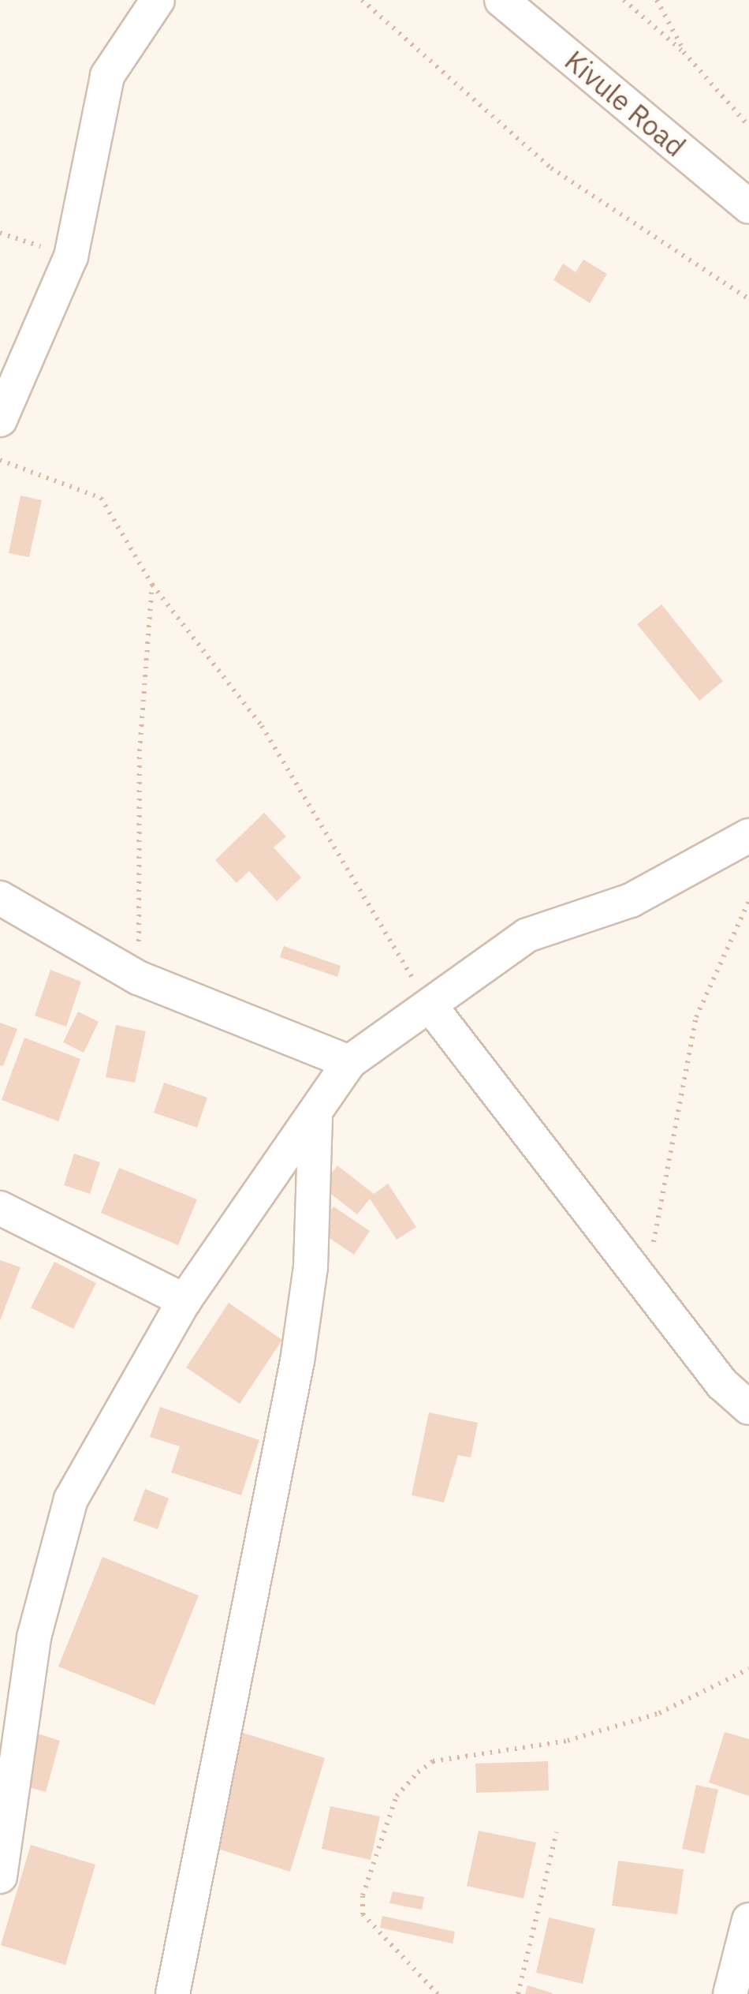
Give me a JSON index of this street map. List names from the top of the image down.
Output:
{
  "streets": {
    "street": ["Kivule Road"]
  }
}
